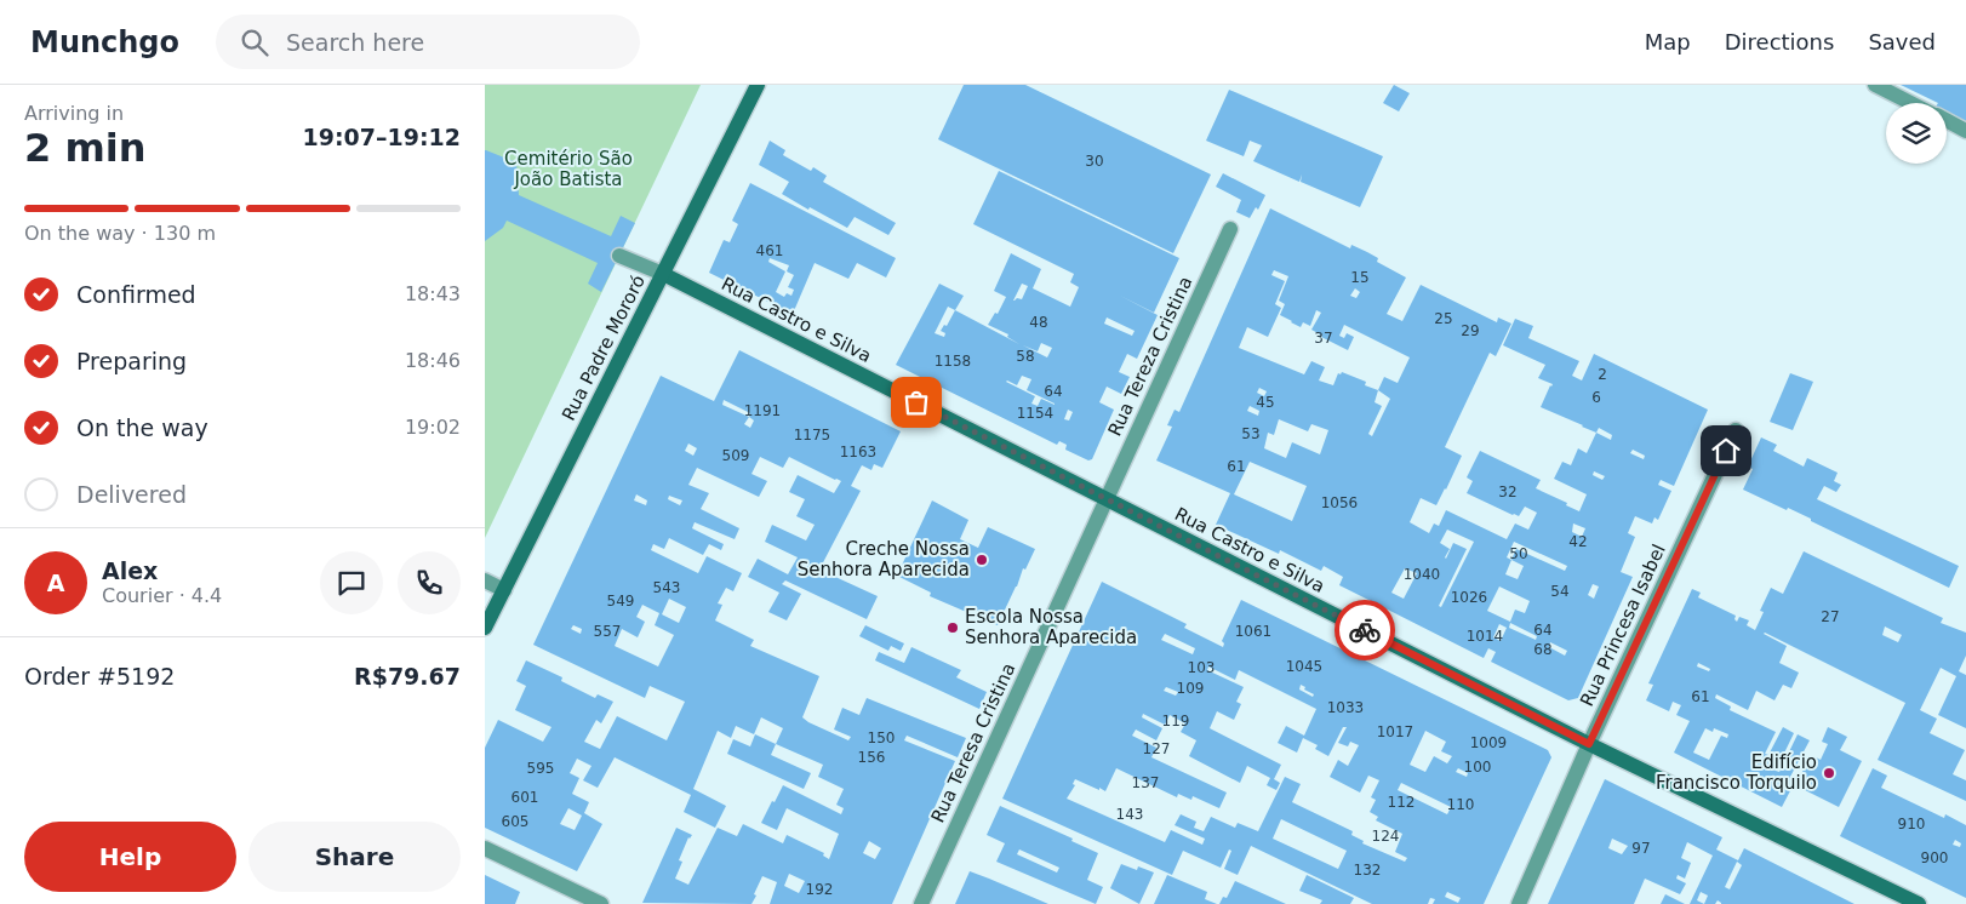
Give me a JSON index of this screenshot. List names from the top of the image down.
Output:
{
  "streets": {
    "street": [
      "Rua Castro e Silva",
      "Rua Padre Mororó",
      "Rua Tereza Cristina",
      "Rua Princesa Isabel",
      "Rua Teresa Cristina"
    ]
  },
  "crossings": [
    ["Rua Castro e Silva", "Rua Padre Mororó"],
    ["Rua Castro e Silva", "Rua Tereza Cristina"],
    ["Rua Castro e Silva", "Rua Princesa Isabel"],
    ["Rua Castro e Silva", "Rua Teresa Cristina"],
    ["Rua Tereza Cristina", "Rua Teresa Cristina"]
  ],
  "parks": ["Cemitério São João Batista"],
  "places": ["Creche Nossa Senhora Aparecida", "Escola Nossa Senhora Aparecida", "Edifício Francisco Torquilo"],
  "house_numbers": [
    "30",
    "461",
    "15",
    "25",
    "48",
    "29",
    "37",
    "58",
    "1158",
    "2",
    "64",
    "6",
    "45",
    "1191",
    "1154",
    "53",
    "1175",
    "1163",
    "509",
    "61",
    "32",
    "1056",
    "42",
    "50",
    "1040",
    "543",
    "54",
    "1026",
    "549",
    "27",
    "64",
    "557",
    "1061",
    "1014",
    "68",
    "1045",
    "103",
    "109",
    "61",
    "1033",
    "119",
    "1017",
    "150",
    "1009",
    "127",
    "156",
    "100",
    "595",
    "137",
    "601",
    "112",
    "110",
    "143",
    "605",
    "910",
    "124",
    "97",
    "900",
    "132",
    "192"
  ],
  "page": {
    "header": "Munchgo",
    "search": "Search here",
    "nav": ["Map", "Directions", "Saved"],
    "heading": ["2 min", "Arriving in", "19:07–19:12"],
    "panel": [
      "Alex",
      "Courier · 4.4",
      "Order #5192",
      "R$79.67"
    ],
    "bar": "On the way · 130 m",
    "list": [
      ["Confirmed", "18:43"],
      ["Preparing", "18:46"],
      ["On the way", "19:02"],
      "Delivered"
    ],
    "round": "A",
    "buttons": ["Help", "Share"]
  }
}
